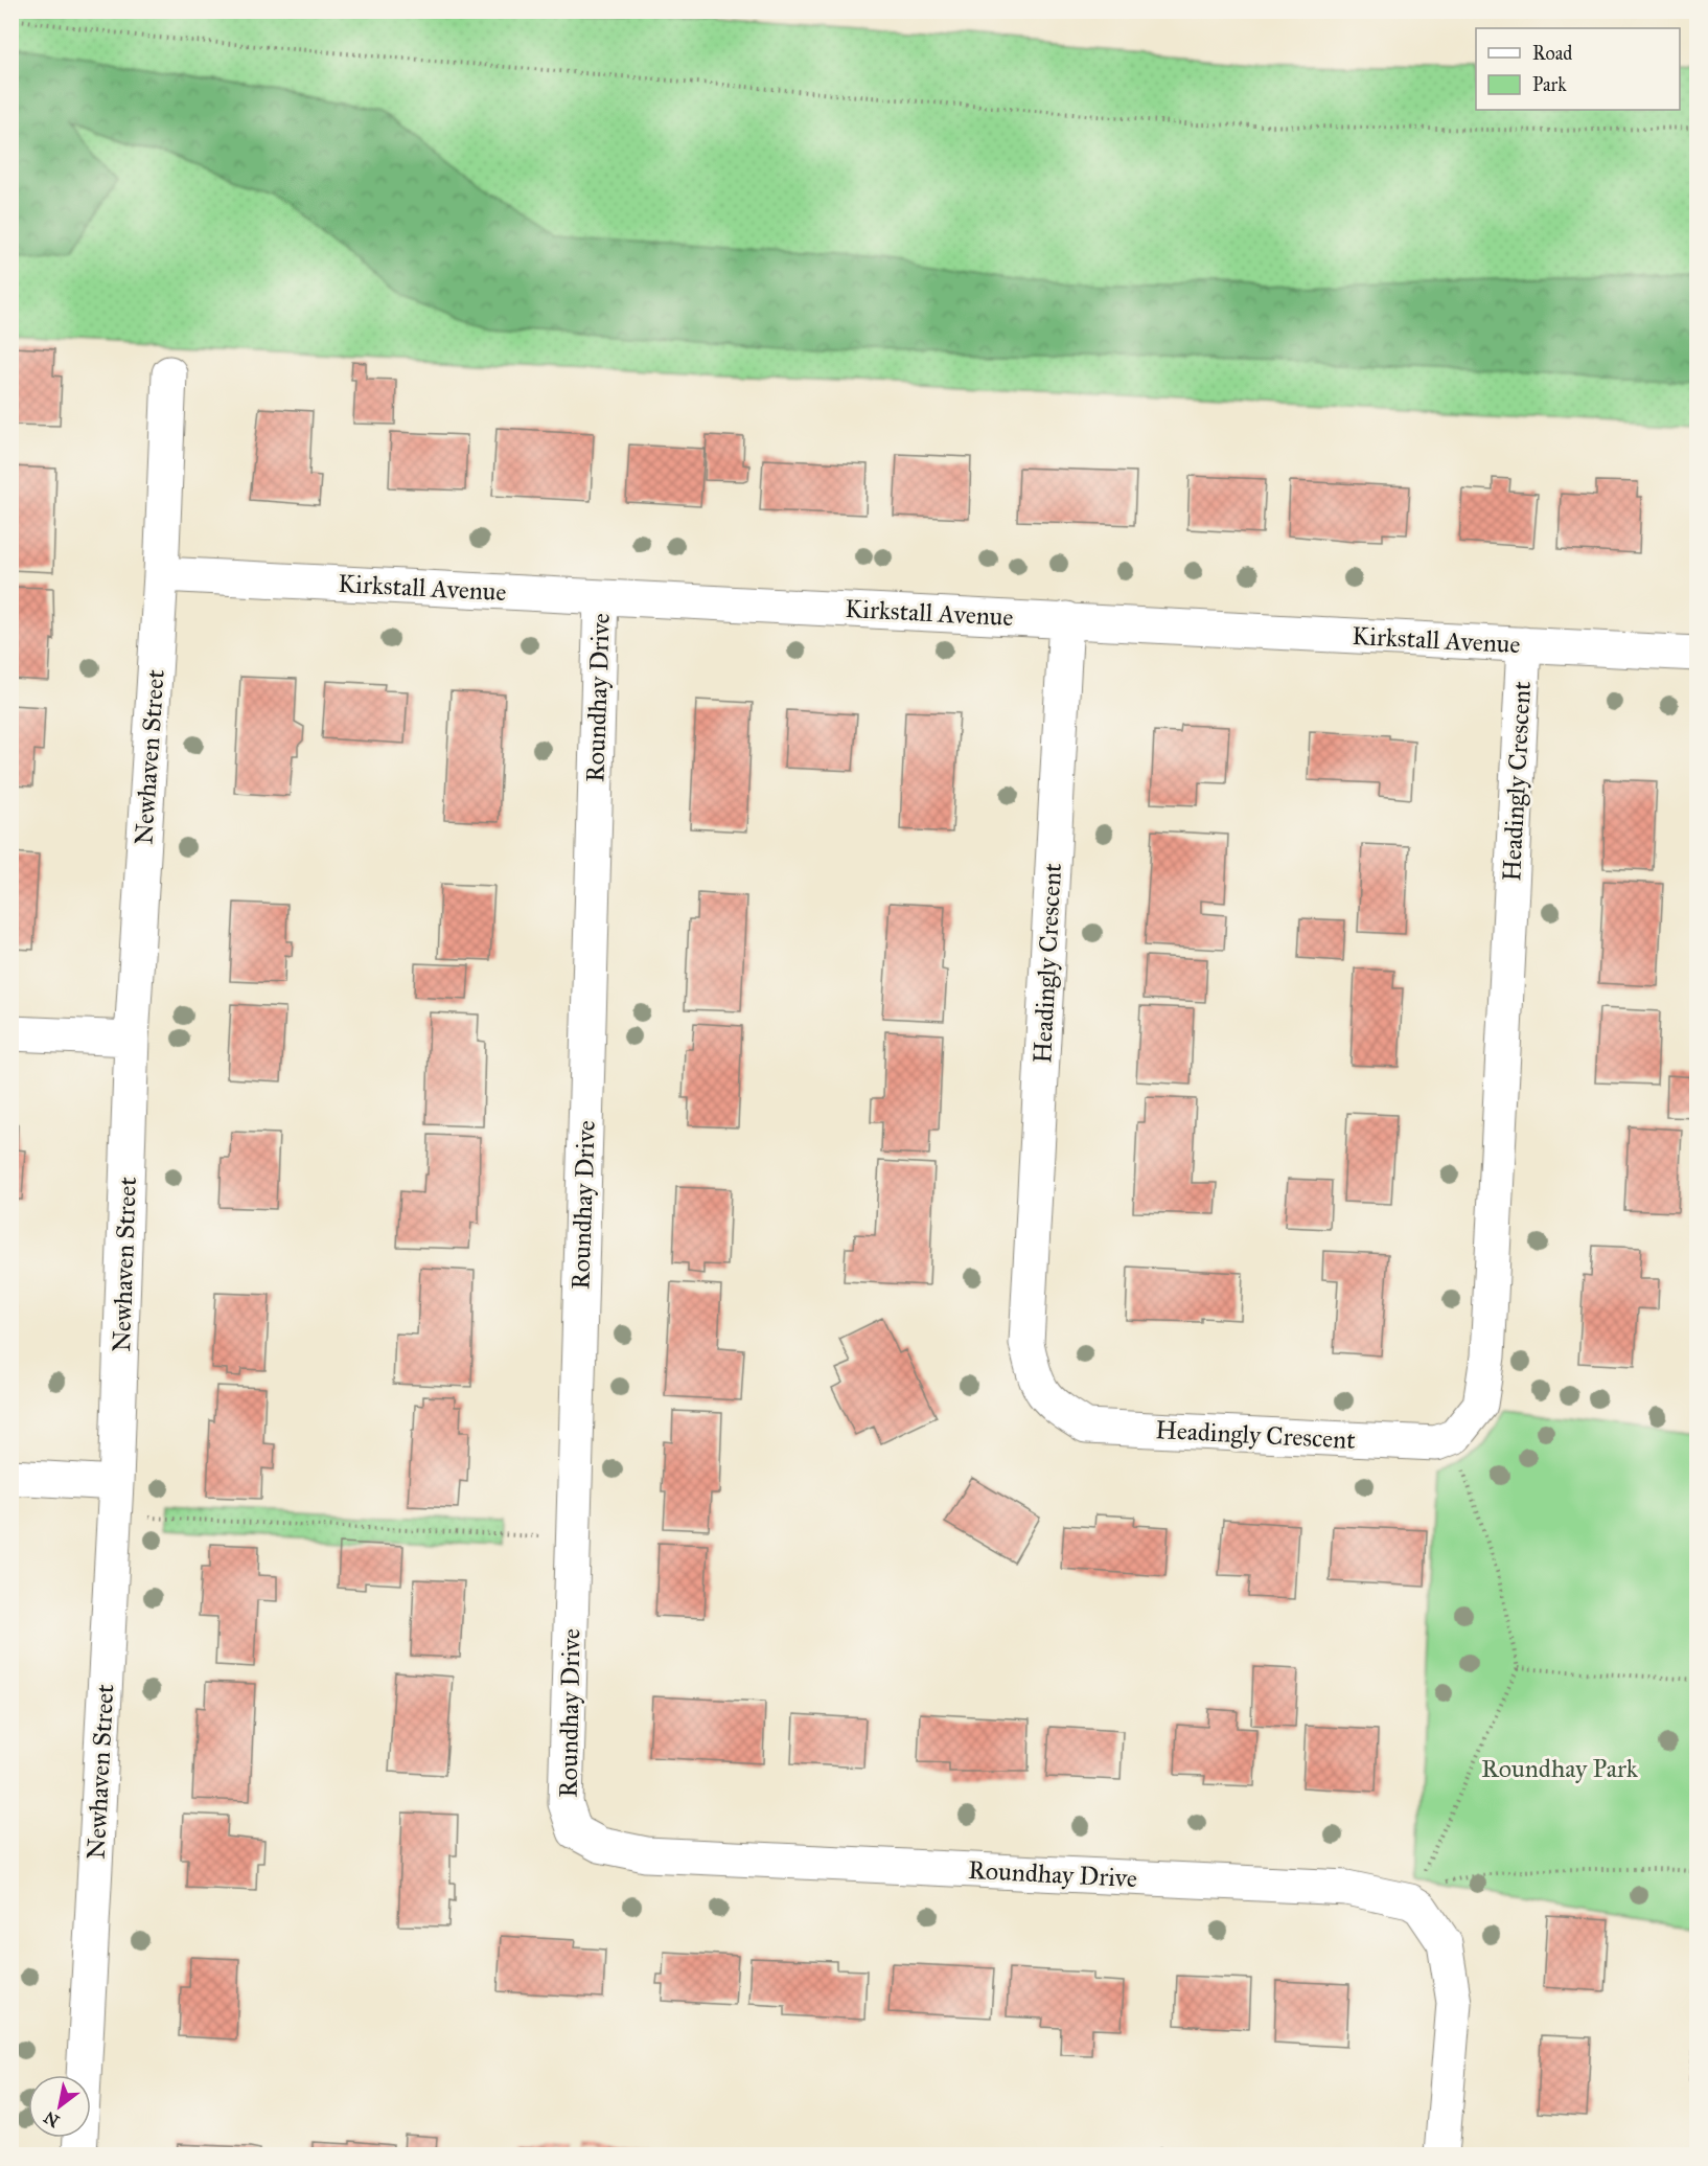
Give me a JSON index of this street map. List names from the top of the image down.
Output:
{
  "streets": {
    "street": [
      "Kirkstall Avenue",
      "Roundhay Drive",
      "Newhaven Street",
      "Headingly Crescent"
    ]
  },
  "crossings": [
    ["Kirkstall Avenue", "Roundhay Drive"],
    ["Kirkstall Avenue", "Newhaven Street"],
    ["Kirkstall Avenue", "Headingly Crescent"]
  ],
  "parks": ["Roundhay Park"],
  "legend": ["Road", "Park"],
  "north": "bottom left"
}
